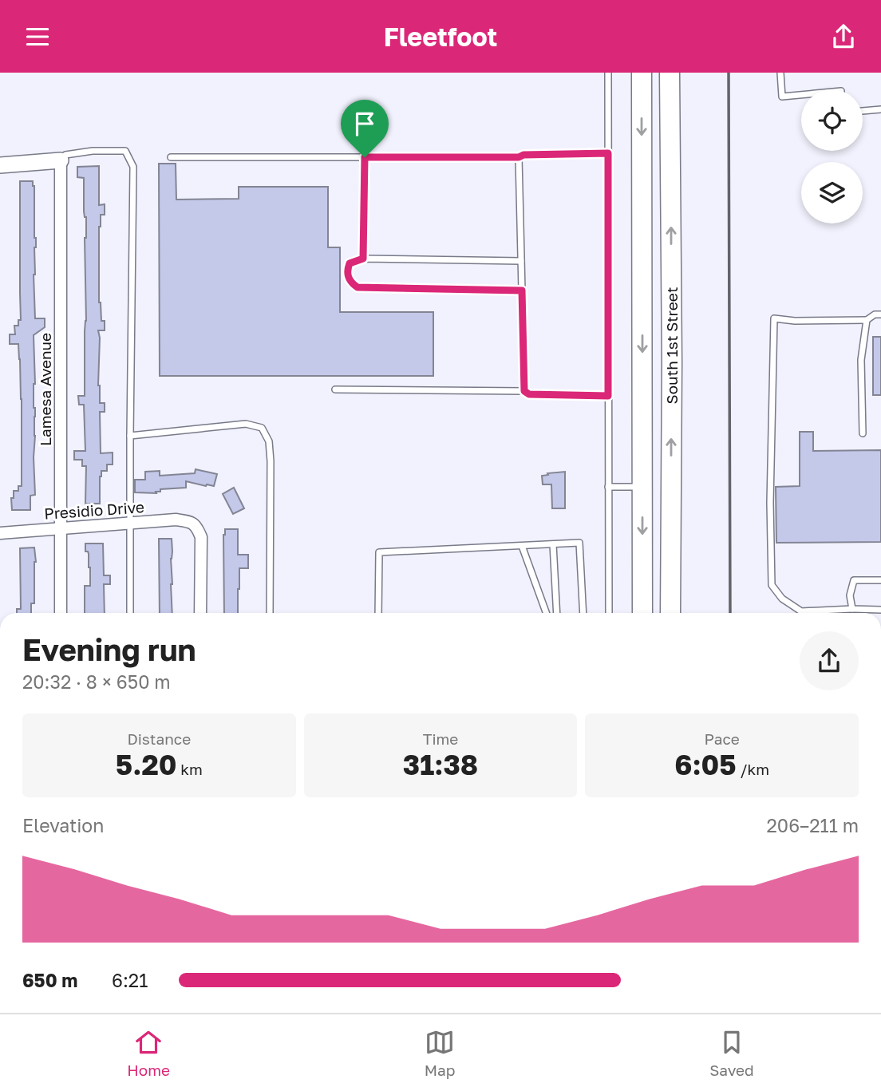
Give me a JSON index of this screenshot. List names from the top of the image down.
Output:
{
  "streets": {
    "highway": ["South 1st Street"],
    "street": ["Lamesa Avenue", "Presidio Drive"]
  },
  "crossings": [
    ["Lamesa Avenue", "Presidio Drive"]
  ],
  "page": {
    "header": "Fleetfoot",
    "heading": ["Evening run", "20:32 · 8 × 650 m"],
    "stats": [
      ["Distance", "5.20 km"],
      ["Time", "31:38"],
      ["Pace", "6:05 /km"]
    ],
    "chart": ["Elevation", "206–211 m"],
    "list": [
      {
        "name": "650 m",
        "note": "6:21"
      }
    ],
    "tabs": ["Home", "Map", "Saved"]
  }
}
